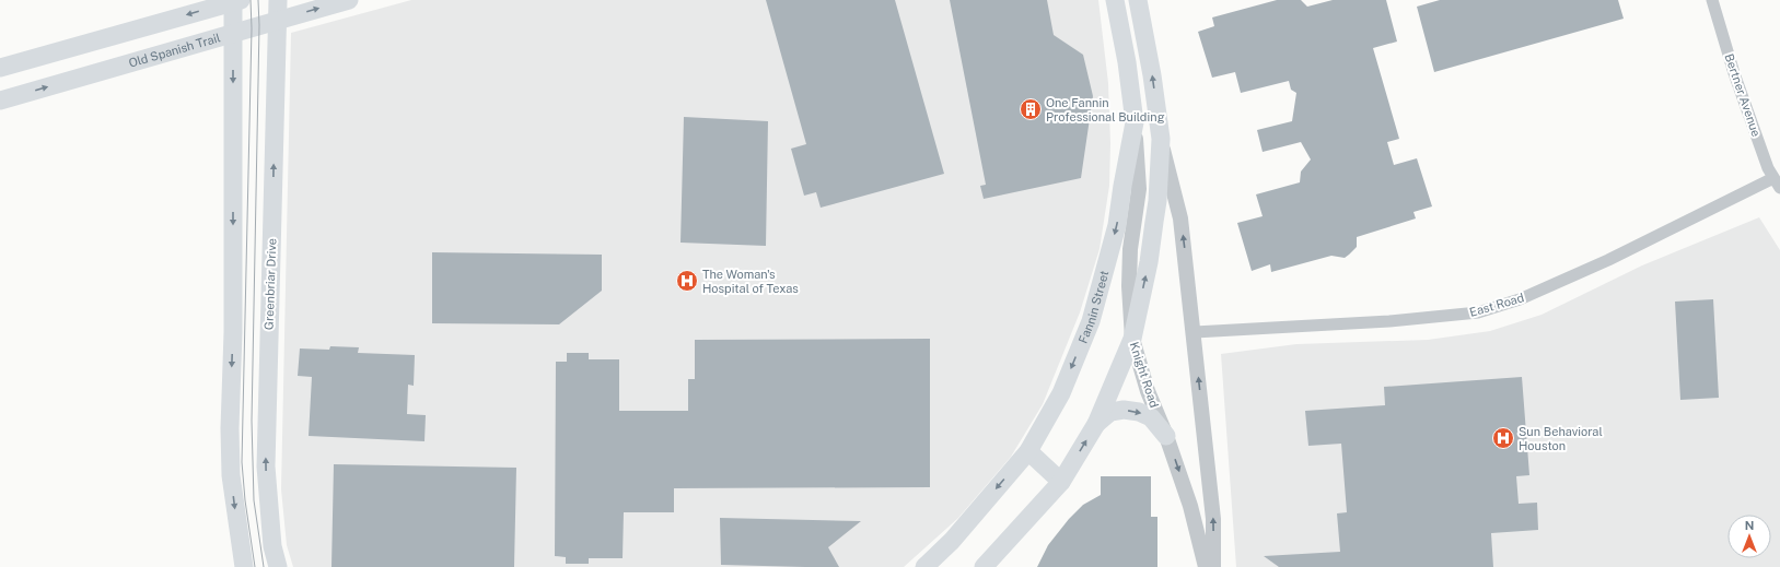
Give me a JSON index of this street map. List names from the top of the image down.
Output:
{
  "streets": {
    "main road": ["Old Spanish Trail", "Greenbriar Drive", "Fannin Street"],
    "street": ["Bertner Avenue", "East Road", "Knight Road"]
  },
  "crossings": [
    ["Old Spanish Trail", "Greenbriar Drive"],
    ["Bertner Avenue", "East Road"],
    ["Fannin Street", "Knight Road"]
  ],
  "places": {
    "building": ["One Fannin Professional Building"],
    "hospital": ["The Woman's Hospital of Texas", "Sun Behavioral Houston"]
  },
  "north": "top"
}
